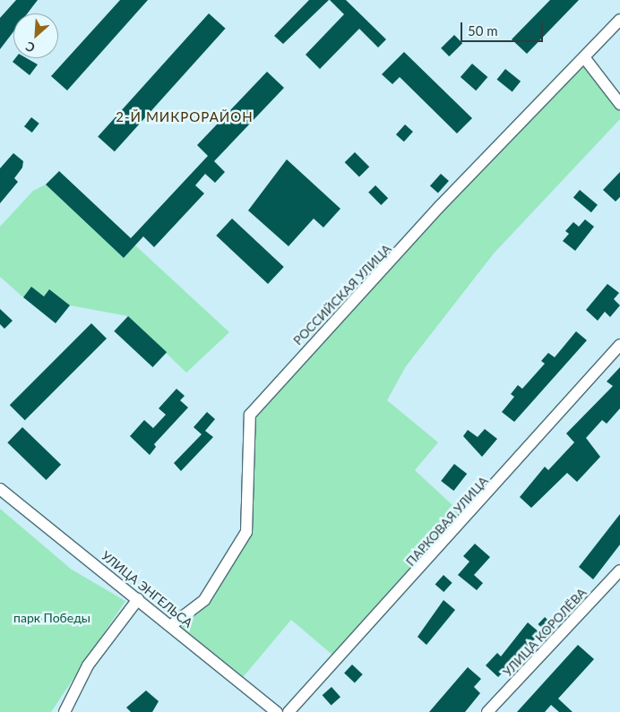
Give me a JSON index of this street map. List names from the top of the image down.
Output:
{
  "streets": {
    "street": [
      "РОССИЙСКАЯ УЛИЦА",
      "ПАРКОВАЯ УЛИЦА",
      "УЛИЦА ЭНГЕЛЬСА",
      "УЛИЦА КОРОЛЁВА"
    ]
  },
  "crossings": [
    ["РОССИЙСКАЯ УЛИЦА", "УЛИЦА ЭНГЕЛЬСА"]
  ],
  "districts": ["2-Й МИКРОРАЙОН"],
  "parks": ["парк Победы"],
  "scale_bar": "50 m",
  "north": "bottom left"
}
